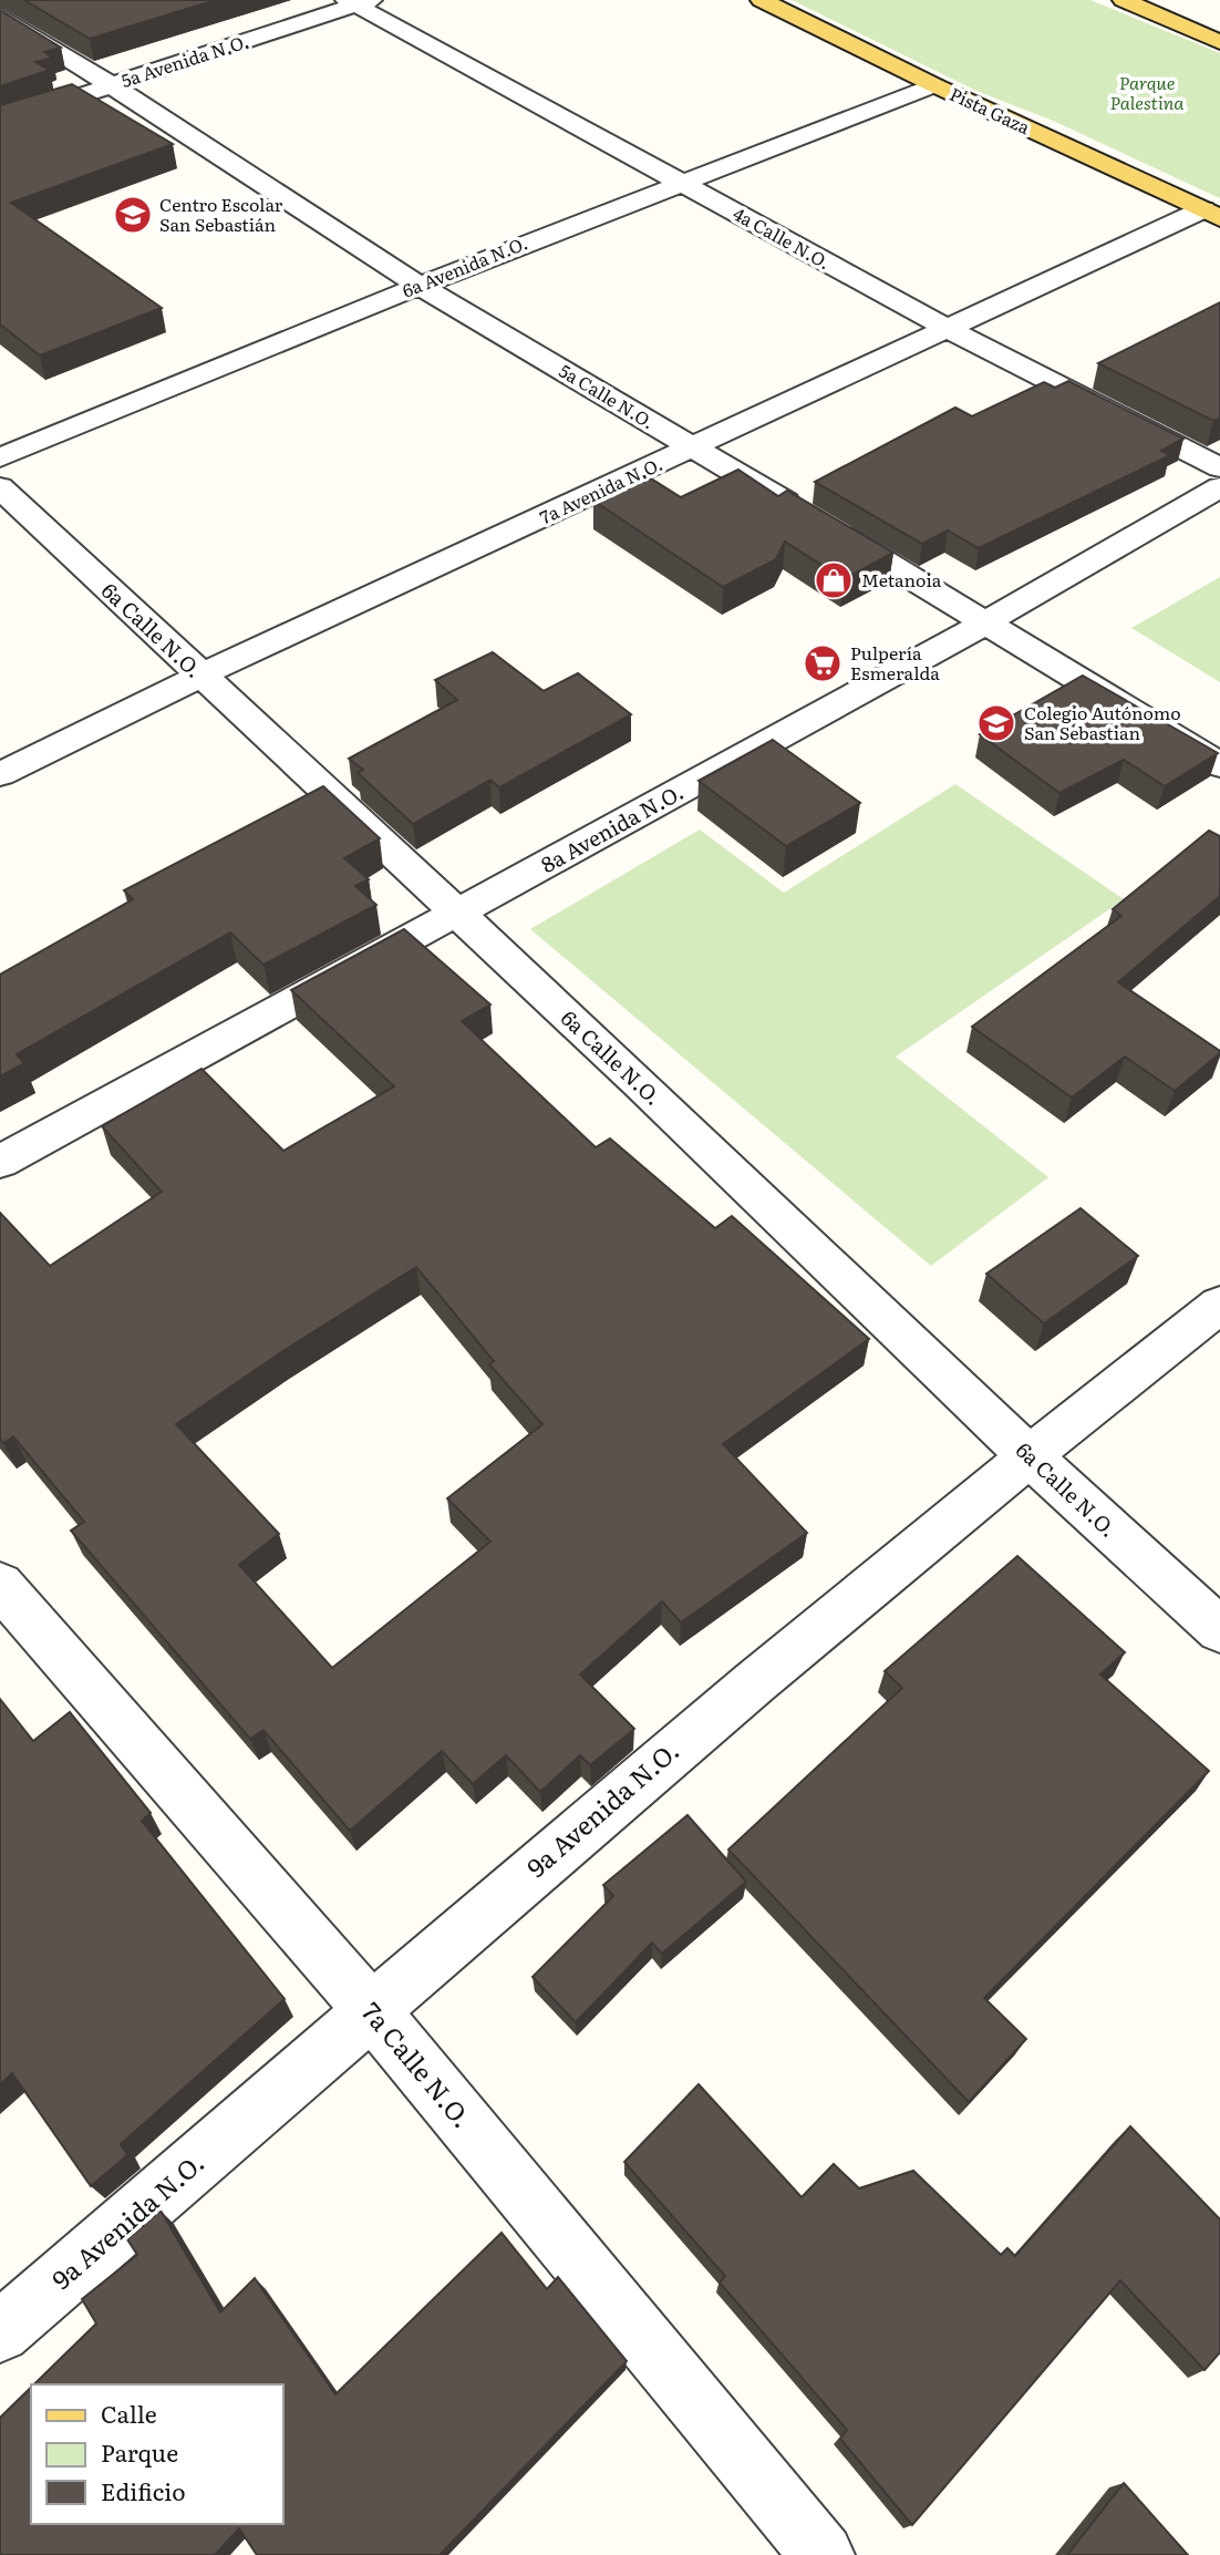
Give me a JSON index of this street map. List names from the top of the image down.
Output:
{
  "streets": {
    "main road": ["Pista Gaza"],
    "street": [
      "5a Avenida N.O.",
      "4a Calle N.O.",
      "6a Avenida N.O.",
      "5a Calle N.O.",
      "7a Avenida N.O.",
      "6a Calle N.O.",
      "8a Avenida N.O.",
      "9a Avenida N.O.",
      "7a Calle N.O."
    ]
  },
  "crossings": [
    ["5a Avenida N.O.", "4a Calle N.O."],
    ["5a Avenida N.O.", "5a Calle N.O."],
    ["Pista Gaza", "6a Avenida N.O."],
    ["Pista Gaza", "7a Avenida N.O."],
    ["4a Calle N.O.", "6a Avenida N.O."],
    ["4a Calle N.O.", "7a Avenida N.O."],
    ["6a Avenida N.O.", "5a Calle N.O."],
    ["5a Calle N.O.", "7a Avenida N.O."],
    ["5a Calle N.O.", "8a Avenida N.O."],
    ["7a Avenida N.O.", "6a Calle N.O."],
    ["6a Calle N.O.", "8a Avenida N.O."],
    ["6a Calle N.O.", "9a Avenida N.O."],
    ["9a Avenida N.O.", "7a Calle N.O."]
  ],
  "parks": ["Parque Palestina"],
  "places": {
    "school or university": ["Centro Escolar San Sebastián", "Colegio Autónomo San Sebastian"],
    "shop": ["Metanoia"],
    "supermarket": ["Pulpería Esmeralda"]
  },
  "legend": ["Calle", "Parque", "Edificio"]
}
